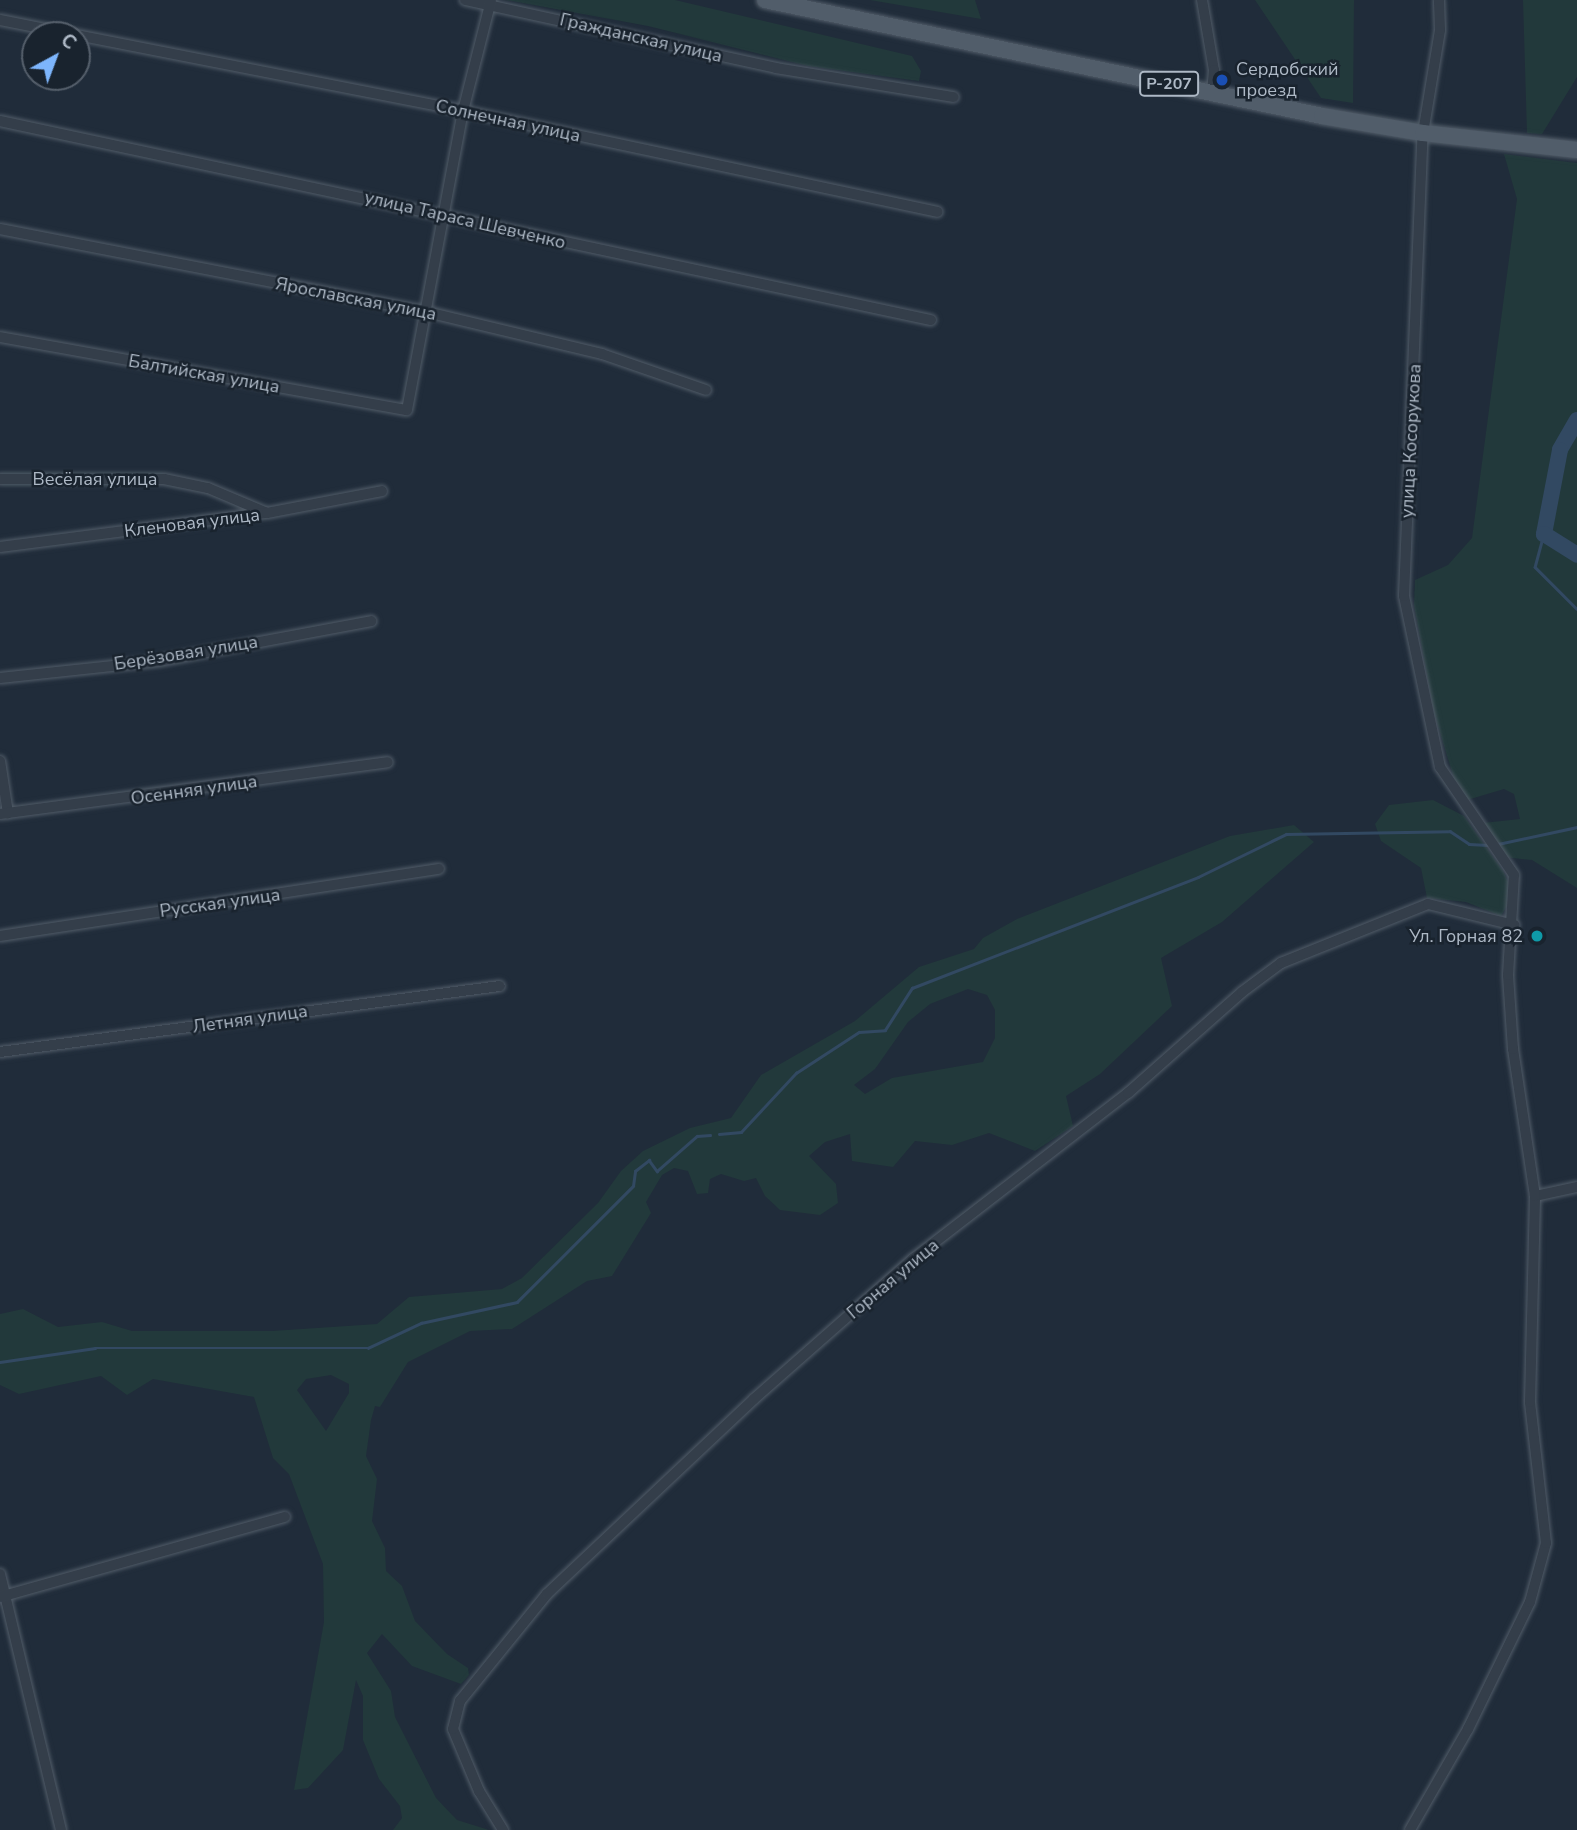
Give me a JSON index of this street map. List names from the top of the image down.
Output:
{
  "streets": {
    "main road": ["Р-207"],
    "street": [
      "Гражданская улица",
      "Солнечная улица",
      "улица Тараса Шевченко",
      "Ярославская улица",
      "Балтийская улица",
      "улица Косорукова",
      "Весёлая улица",
      "Кленовая улица",
      "Берёзовая улица",
      "Осенняя улица",
      "Русская улица",
      "Летняя улица",
      "Горная улица"
    ]
  },
  "crossings": [
    ["Р-207", "улица Косорукова"],
    ["Ярославская улица", "Балтийская улица"],
    ["улица Косорукова", "Горная улица"],
    ["Весёлая улица", "Кленовая улица"]
  ],
  "places": ["Сердобский проезд", "Ул. Горная 82"],
  "north": "top right"
}
